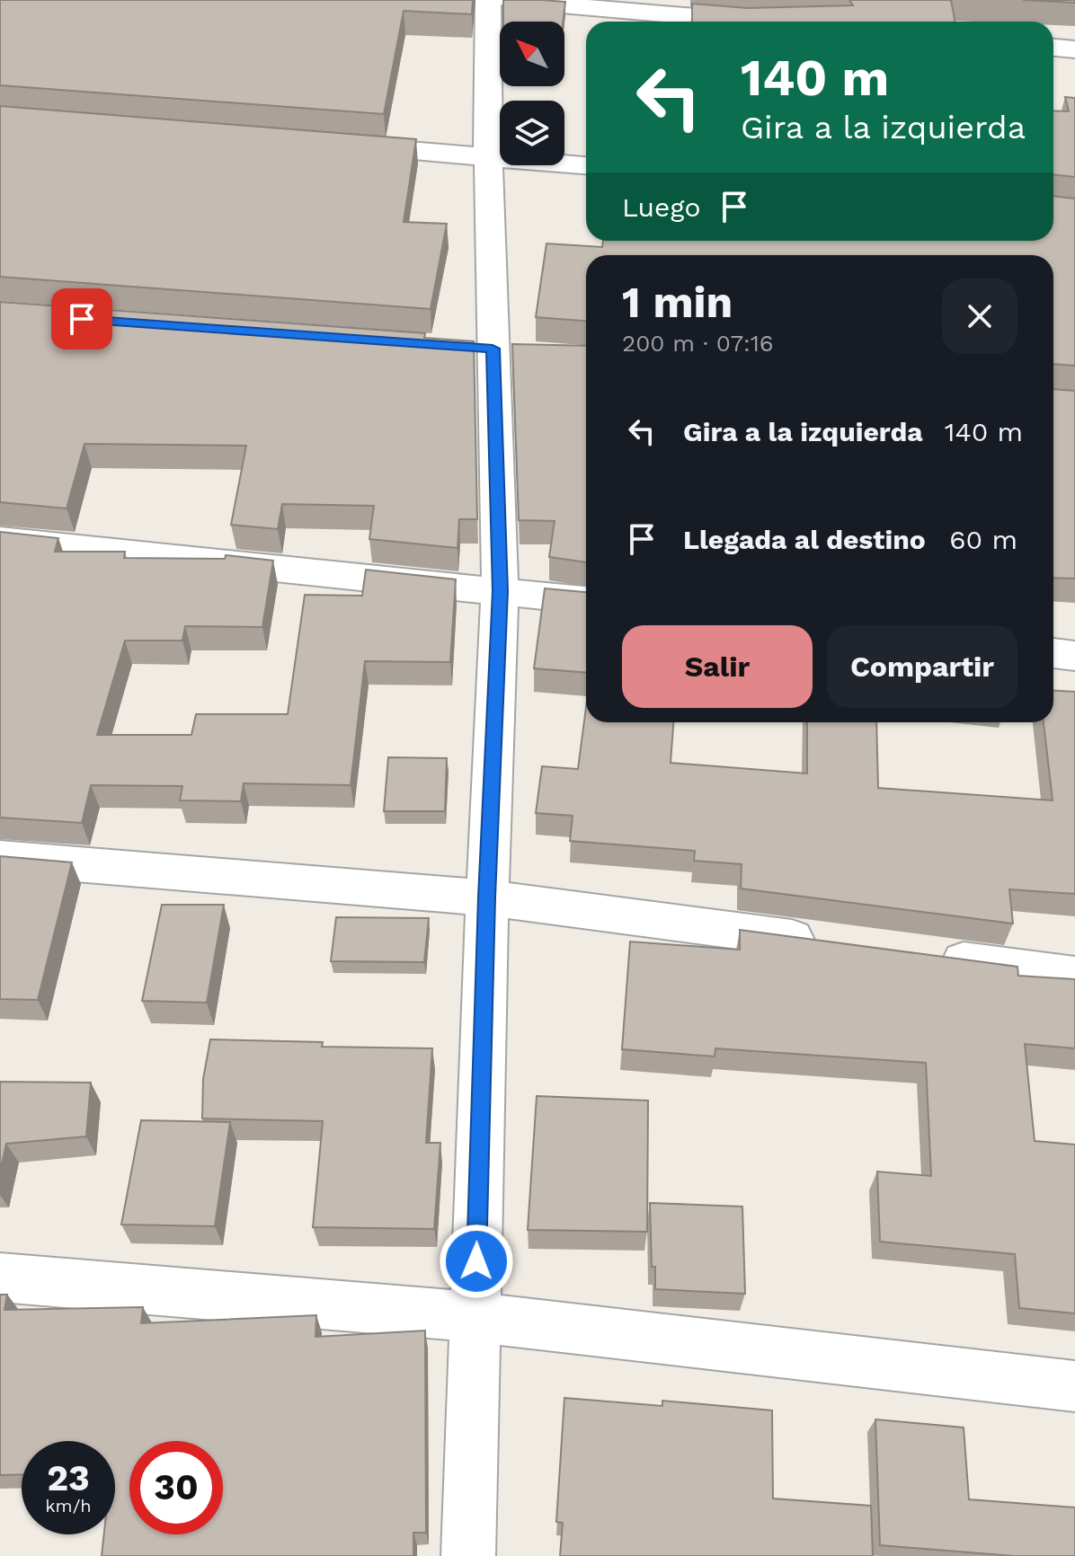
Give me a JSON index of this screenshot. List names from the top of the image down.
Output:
{
  "north": "top left",
  "page": {
    "turn": ["140 m", "Gira a la izquierda"],
    "then": "Luego",
    "heading": ["1 min", "200 m · 07:16"],
    "list": [
      {
        "name": "Gira a la izquierda",
        "value": "140 m"
      },
      {
        "name": "Llegada al destino",
        "value": "60 m"
      }
    ],
    "buttons": ["Salir", "Compartir"],
    "speed": "23 km/h",
    "limit": "30"
  }
}
